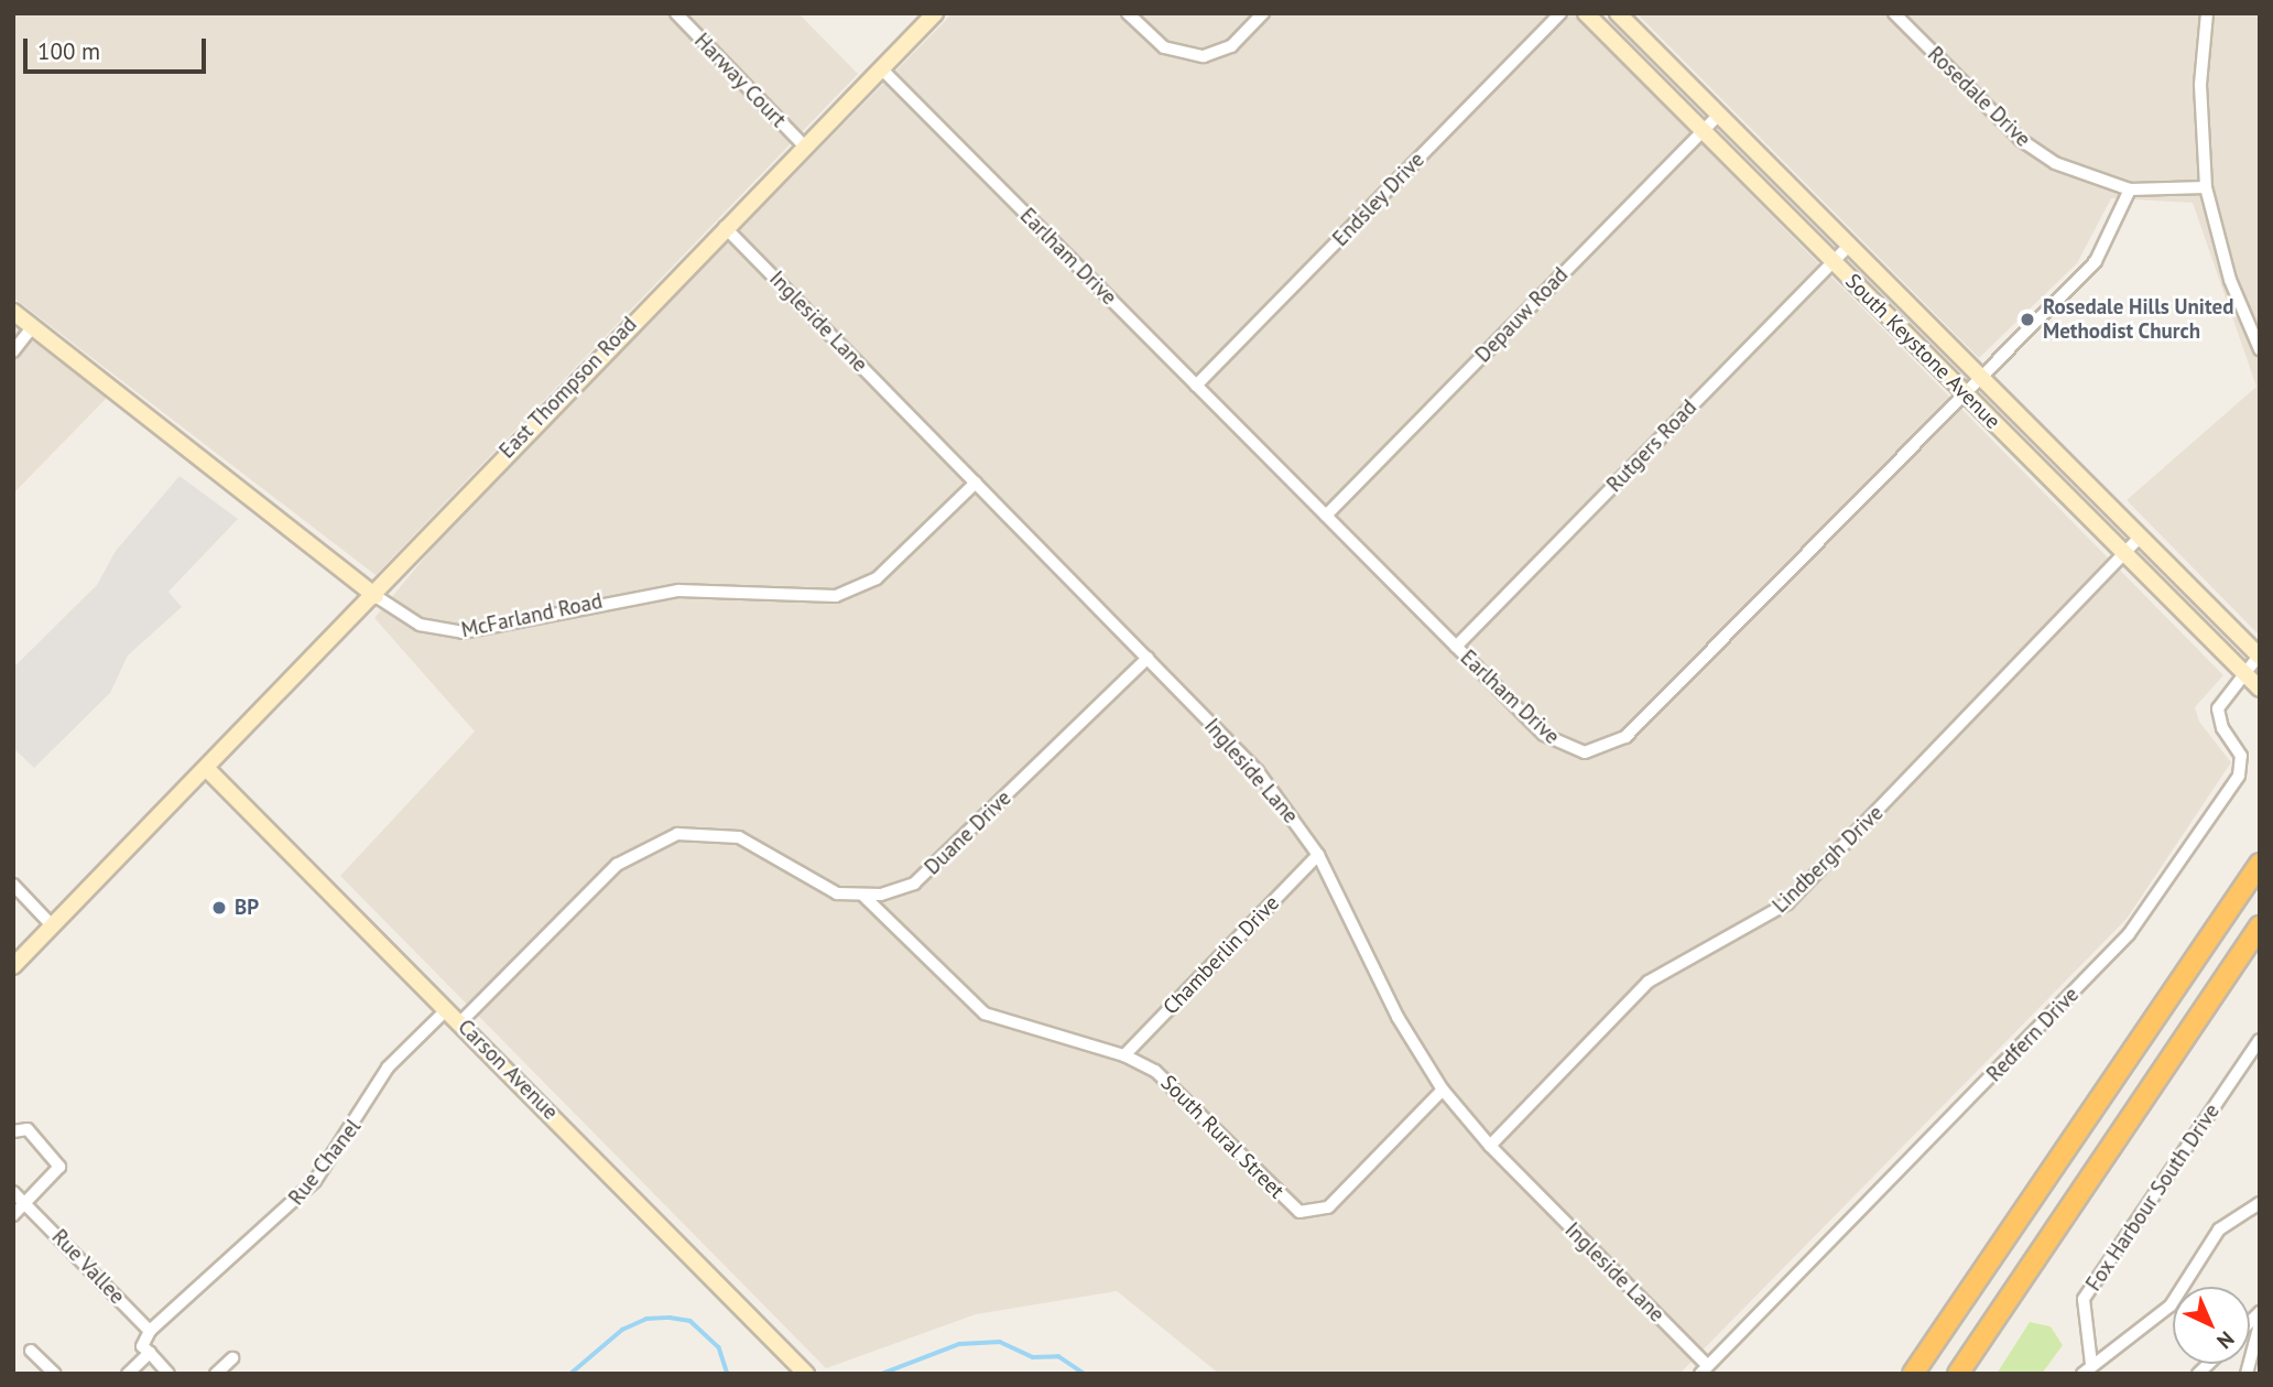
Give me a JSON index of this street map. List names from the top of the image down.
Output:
{
  "streets": {
    "main road": [
      "South Keystone Avenue",
      "East Thompson Road",
      "McFarland Road",
      "Carson Avenue"
    ],
    "street": [
      "Harway Court",
      "Rosedale Drive",
      "Endsley Drive",
      "Earlham Drive",
      "Depauw Road",
      "Ingleside Lane",
      "Rutgers Road",
      "Duane Drive",
      "Lindbergh Drive",
      "Chamberlin Drive",
      "Redfern Drive",
      "South Rural Street",
      "Rue Chanel",
      "Fox Harbour South Drive",
      "Rue Vallee"
    ]
  },
  "crossings": [
    ["Harway Court", "East Thompson Road"],
    ["Rosedale Drive", "Earlham Drive"],
    ["Endsley Drive", "Earlham Drive"],
    ["Earlham Drive", "Depauw Road"],
    ["Earlham Drive", "South Keystone Avenue"],
    ["Earlham Drive", "East Thompson Road"],
    ["Earlham Drive", "Rutgers Road"],
    ["Depauw Road", "South Keystone Avenue"],
    ["Ingleside Lane", "East Thompson Road"],
    ["Ingleside Lane", "McFarland Road"],
    ["Ingleside Lane", "Duane Drive"],
    ["Ingleside Lane", "Lindbergh Drive"],
    ["Ingleside Lane", "Chamberlin Drive"],
    ["Ingleside Lane", "Redfern Drive"],
    ["Ingleside Lane", "South Rural Street"],
    ["South Keystone Avenue", "Rutgers Road"],
    ["South Keystone Avenue", "Lindbergh Drive"],
    ["South Keystone Avenue", "Redfern Drive"],
    ["East Thompson Road", "McFarland Road"],
    ["East Thompson Road", "Carson Avenue"],
    ["Duane Drive", "Carson Avenue"],
    ["Duane Drive", "South Rural Street"],
    ["Chamberlin Drive", "South Rural Street"],
    ["Carson Avenue", "Rue Chanel"],
    ["Rue Chanel", "Rue Vallee"]
  ],
  "places": ["Rosedale Hills United Methodist Church", "BP"],
  "scale_bar": "100 m",
  "north": "bottom right"
}
